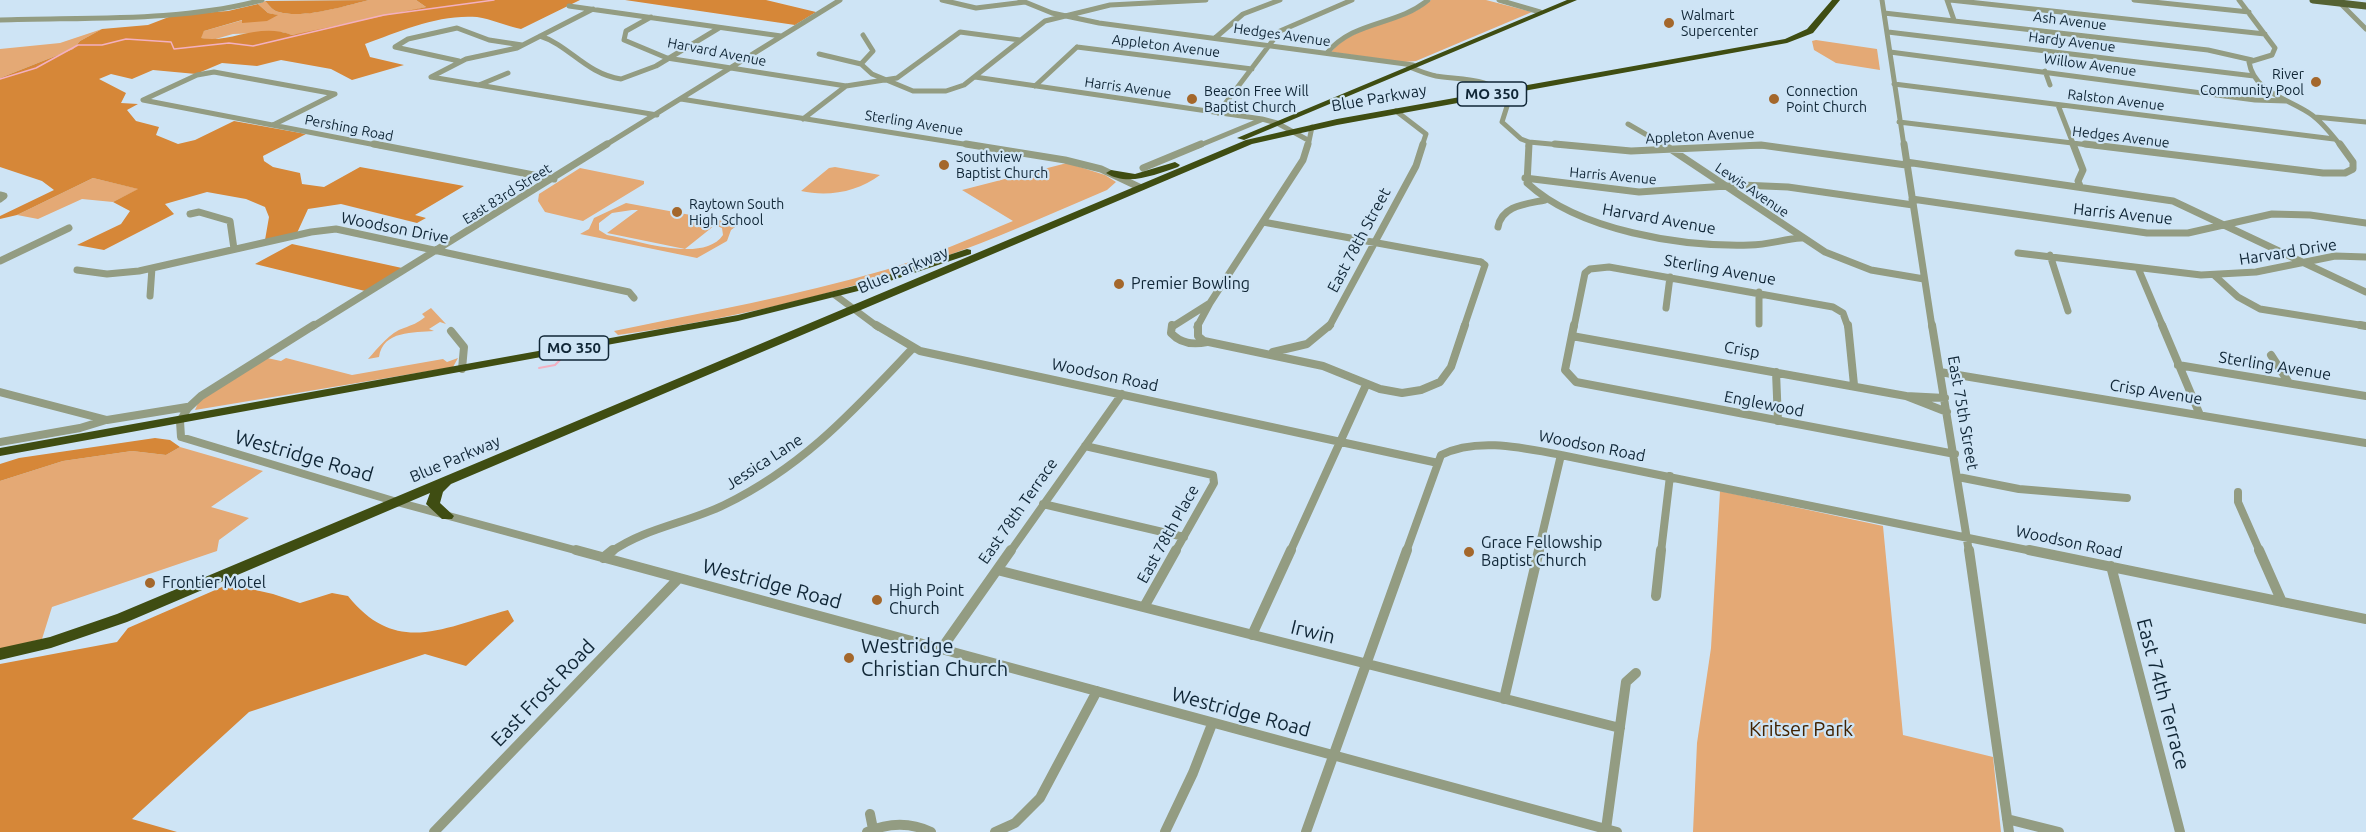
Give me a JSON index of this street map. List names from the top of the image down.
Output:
{
  "streets": {
    "highway": ["MO 350", "Blue Parkway"],
    "street": [
      "Ash Avenue",
      "Hedges Avenue",
      "Hardy Avenue",
      "Appleton Avenue",
      "Harvard Avenue",
      "Willow Avenue",
      "Harris Avenue",
      "Ralston Avenue",
      "Sterling Avenue",
      "Pershing Road",
      "Lewis Avenue",
      "East 83rd Street",
      "Woodson Drive",
      "East 78th Street",
      "Harvard Drive",
      "Crisp",
      "Woodson Road",
      "Crisp Avenue",
      "Englewood",
      "East 75th Street",
      "Westridge Road",
      "Jessica Lane",
      "East 78th Terrace",
      "East 78th Place",
      "Irwin",
      "East Frost Road",
      "East 74th Terrace"
    ]
  },
  "crossings": [
    ["Ash Avenue", "East 75th Street"],
    ["Hedges Avenue", "Blue Parkway"],
    ["Hedges Avenue", "Ralston Avenue"],
    ["Hedges Avenue", "East 75th Street"],
    ["Hardy Avenue", "East 75th Street"],
    ["Appleton Avenue", "Harris Avenue"],
    ["Appleton Avenue", "Lewis Avenue"],
    ["Appleton Avenue", "Harvard Drive"],
    ["Appleton Avenue", "East 75th Street"],
    ["Harvard Avenue", "Harris Avenue"],
    ["Harvard Avenue", "Lewis Avenue"],
    ["Harvard Avenue", "East 83rd Street"],
    ["Willow Avenue", "East 75th Street"],
    ["Harris Avenue", "Blue Parkway"],
    ["Harris Avenue", "Lewis Avenue"],
    ["Harris Avenue", "East 75th Street"],
    ["Blue Parkway", "Sterling Avenue"],
    ["Blue Parkway", "East 78th Street"],
    ["Blue Parkway", "Woodson Road"],
    ["Blue Parkway", "Westridge Road"],
    ["Ralston Avenue", "East 75th Street"],
    ["Sterling Avenue", "East 83rd Street"],
    ["Sterling Avenue", "Crisp"],
    ["Sterling Avenue", "Englewood"],
    ["Pershing Road", "East 83rd Street"],
    ["East 83rd Street", "Woodson Drive"],
    ["Crisp", "Englewood"],
    ["Crisp", "East 75th Street"],
    ["Woodson Road", "East 75th Street"],
    ["Woodson Road", "Jessica Lane"],
    ["Woodson Road", "East 78th Terrace"],
    ["Woodson Road", "East 74th Terrace"],
    ["Crisp Avenue", "East 75th Street"],
    ["Englewood", "East 75th Street"],
    ["Westridge Road", "Jessica Lane"],
    ["Westridge Road", "East 78th Terrace"],
    ["Westridge Road", "East Frost Road"],
    ["East 78th Terrace", "East 78th Place"],
    ["East 78th Terrace", "Irwin"],
    ["East 78th Place", "Irwin"]
  ],
  "parks": ["Kritser Park"],
  "places": [
    "Walmart Supercenter",
    "River Community Pool",
    "Beacon Free Will Baptist Church",
    "Connection Point Church",
    "Southview Baptist Church",
    "Raytown South High School",
    "Premier Bowling",
    "Grace Fellowship Baptist Church",
    "Frontier Motel",
    "High Point Church",
    "Westridge Christian Church"
  ]
}
